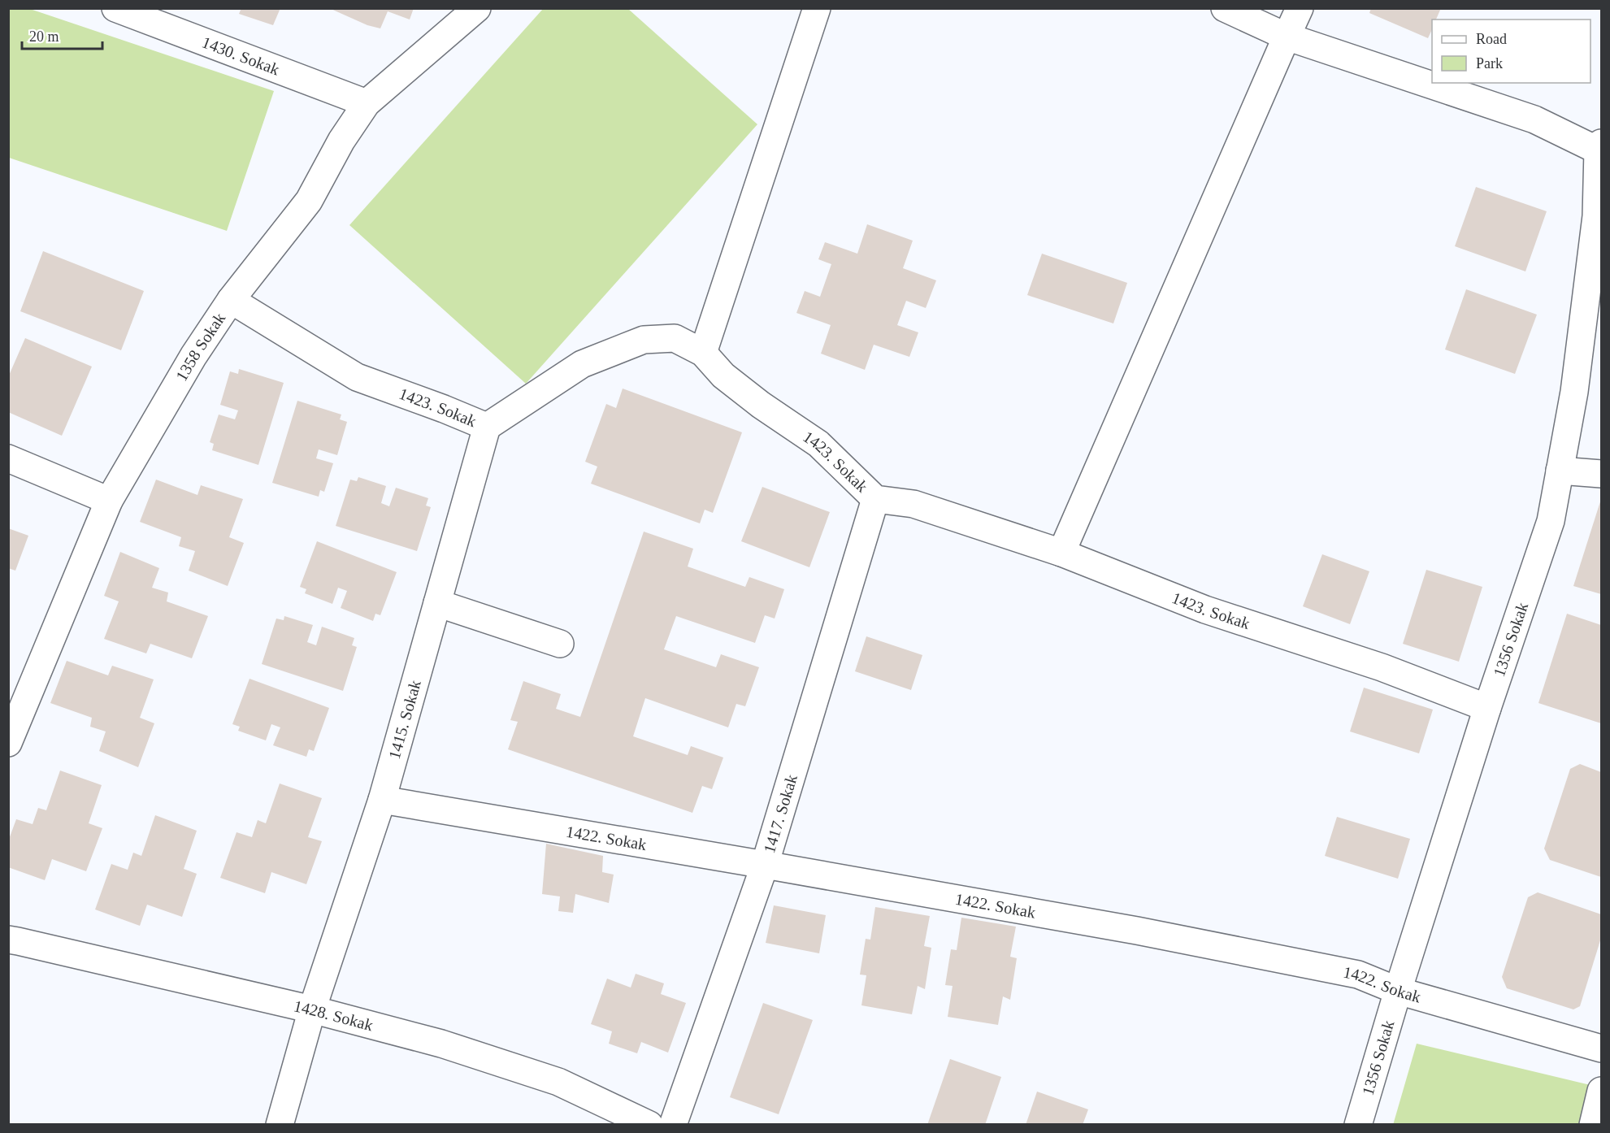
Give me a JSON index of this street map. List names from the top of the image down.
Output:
{
  "streets": {
    "street": [
      "1430. Sokak",
      "1358 Sokak",
      "1423. Sokak",
      "1356 Sokak",
      "1415. Sokak",
      "1417. Sokak",
      "1422. Sokak",
      "1428. Sokak"
    ]
  },
  "crossings": [
    ["1430. Sokak", "1358 Sokak"],
    ["1358 Sokak", "1423. Sokak"],
    ["1423. Sokak", "1356 Sokak"],
    ["1423. Sokak", "1415. Sokak"],
    ["1423. Sokak", "1417. Sokak"],
    ["1356 Sokak", "1422. Sokak"],
    ["1415. Sokak", "1422. Sokak"],
    ["1415. Sokak", "1428. Sokak"],
    ["1417. Sokak", "1422. Sokak"]
  ],
  "legend": ["Road", "Park"],
  "scale_bar": "20 m"
}
